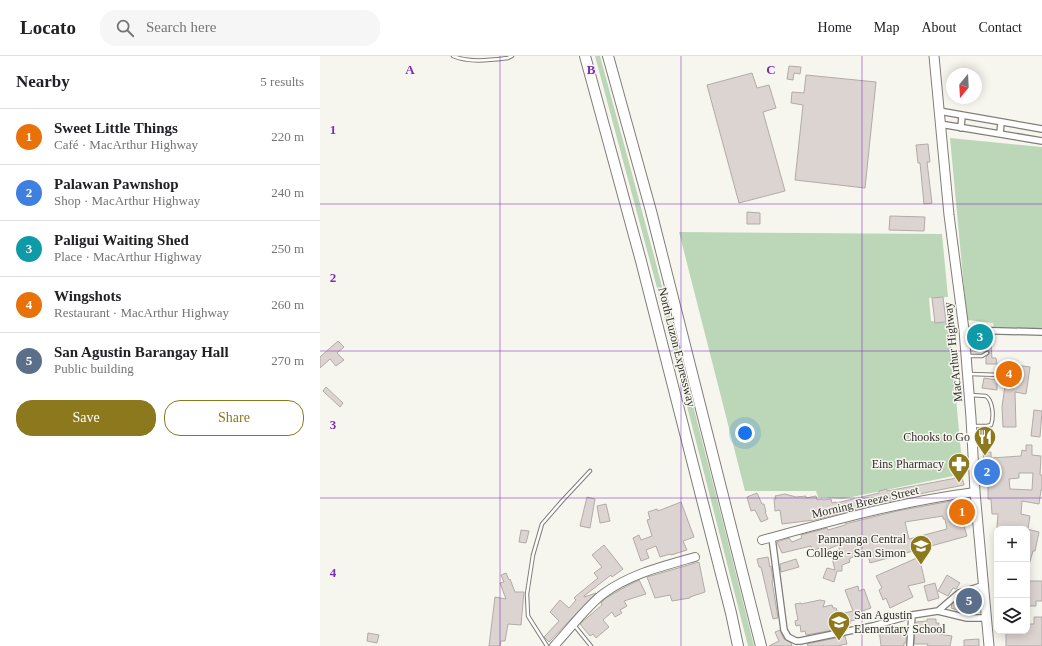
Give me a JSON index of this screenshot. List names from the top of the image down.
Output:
{
  "streets": {
    "highway": ["North Luzon Expressway", "MacArthur Highway"],
    "main road": ["Morning Breeze Street"]
  },
  "crossings": [
    ["MacArthur Highway", "Morning Breeze Street"]
  ],
  "places": {
    "restaurant": ["Chooks to Go"],
    "pharmacy": ["Eins Pharmacy"],
    "school or university": ["Pampanga Central College - San Simon", "San Agustin Elementary School"]
  },
  "north": "bottom",
  "page": {
    "header": "Locato",
    "search": "Search here",
    "nav": [
      "Home",
      "Map",
      "About",
      "Contact"
    ],
    "heading": ["Nearby", "5 results"],
    "list": [
      {
        "mark": "1",
        "name": "Sweet Little Things",
        "note": "Café · MacArthur Highway",
        "value": "220 m"
      },
      {
        "mark": "2",
        "name": "Palawan Pawnshop",
        "note": "Shop · MacArthur Highway",
        "value": "240 m"
      },
      {
        "mark": "3",
        "name": "Paligui Waiting Shed",
        "note": "Place · MacArthur Highway",
        "value": "250 m"
      },
      {
        "mark": "4",
        "name": "Wingshots",
        "note": "Restaurant · MacArthur Highway",
        "value": "260 m"
      },
      {
        "mark": "5",
        "name": "San Agustin Barangay Hall",
        "note": "Public building",
        "value": "270 m"
      }
    ],
    "pins": [
      "3",
      "4",
      "2",
      "1",
      "5"
    ],
    "buttons": ["Save", "Share"],
    "map_buttons": ["+", "−"]
  },
  "grid": {
    "columns": ["A", "B", "C"],
    "rows": [
      "1",
      "2",
      "3",
      "4"
    ]
  }
}
